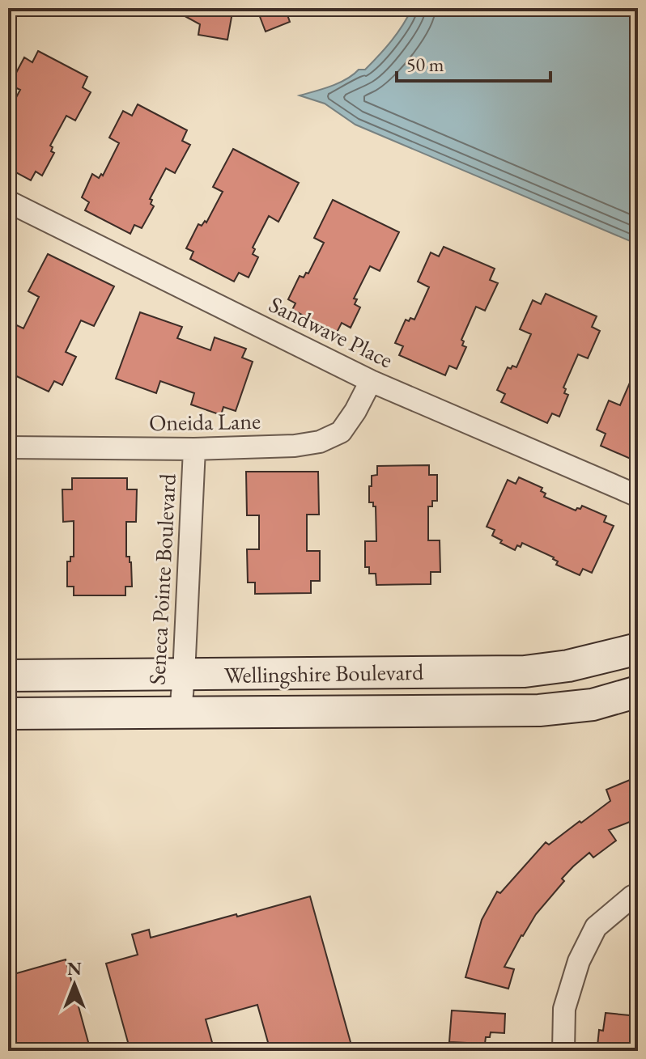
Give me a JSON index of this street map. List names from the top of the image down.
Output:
{
  "streets": {
    "street": [
      "Sandwave Place",
      "Oneida Lane",
      "Seneca Pointe Boulevard",
      "Wellingshire Boulevard"
    ]
  },
  "crossings": [
    ["Sandwave Place", "Oneida Lane"],
    ["Oneida Lane", "Seneca Pointe Boulevard"],
    ["Seneca Pointe Boulevard", "Wellingshire Boulevard"]
  ],
  "scale_bar": "50 m",
  "north": "top"
}
